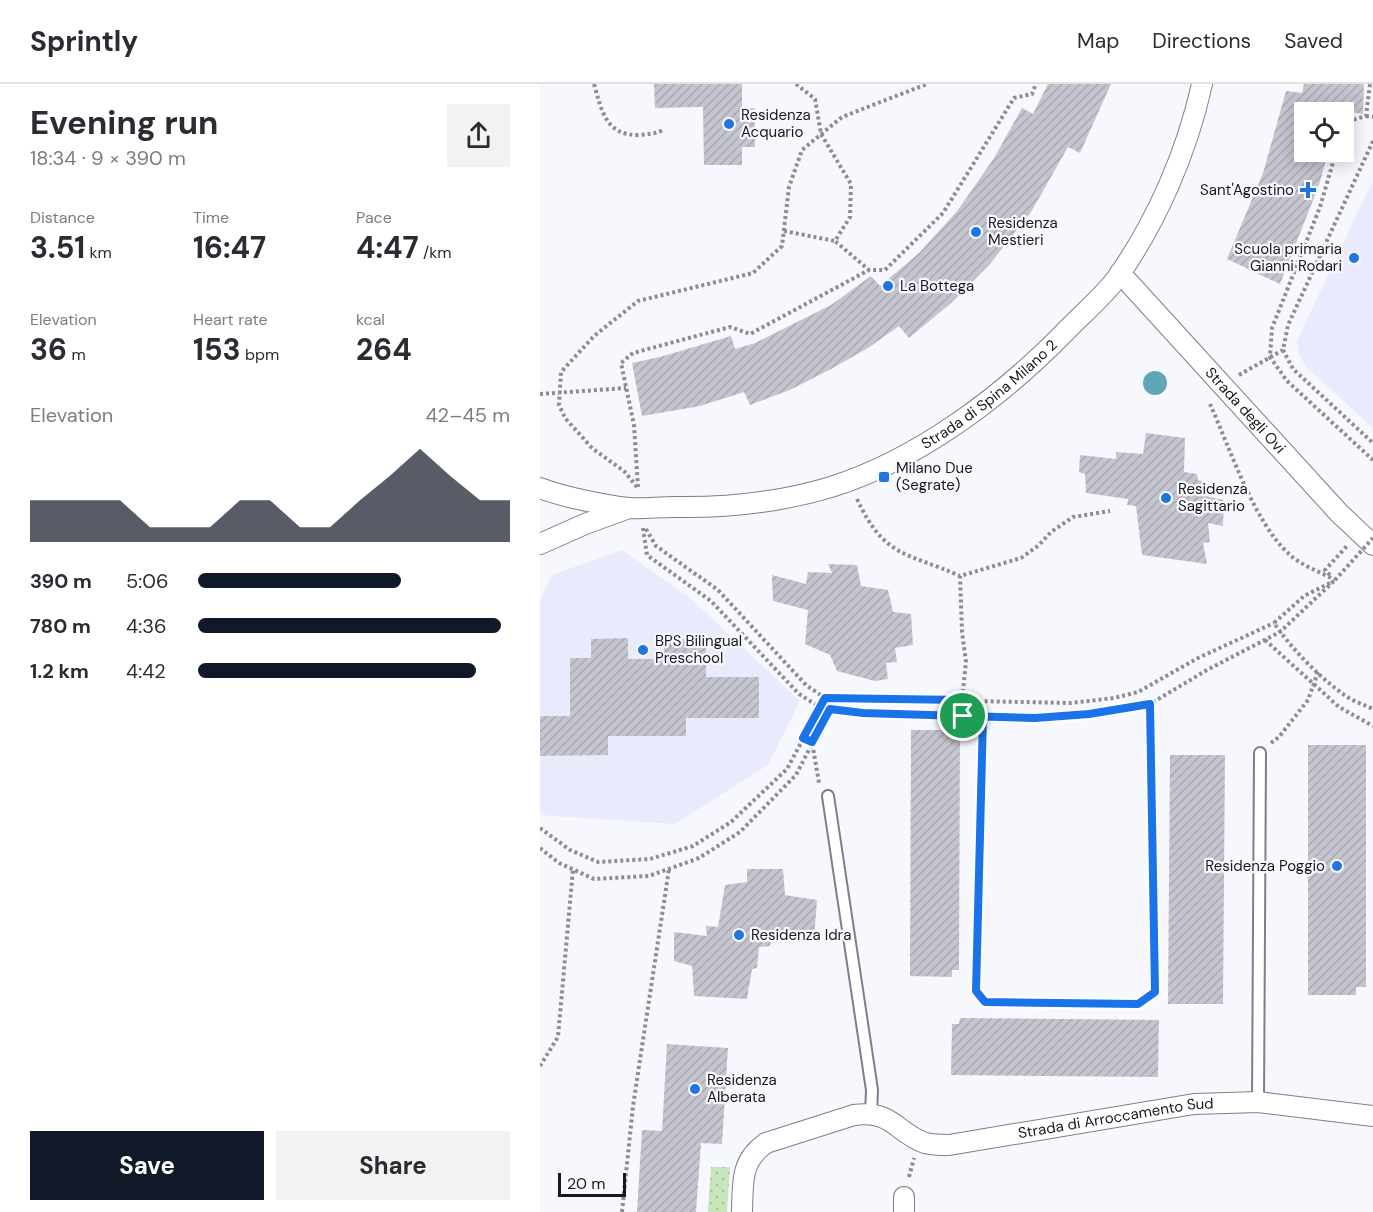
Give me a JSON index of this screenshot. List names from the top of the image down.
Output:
{
  "streets": {
    "street": ["Strada di Spina Milano 2", "Strada degli Ovi", "Strada di Arroccamento Sud"]
  },
  "crossings": [
    ["Strada di Spina Milano 2", "Strada degli Ovi"]
  ],
  "places": {
    "other": [
      "Residenza Acquario",
      "Residenza Mestieri",
      "Scuola primaria Gianni Rodari",
      "La Bottega",
      "Residenza Sagittario",
      "BPS Bilingual Preschool",
      "Residenza Poggio",
      "Residenza Idra",
      "Residenza Alberata"
    ],
    "health": ["Sant'Agostino"],
    "transit": ["Milano Due (Segrate)"]
  },
  "scale_bar": "20 m",
  "page": {
    "header": "Sprintly",
    "nav": ["Map", "Directions", "Saved"],
    "heading": ["Evening run", "18:34 · 9 × 390 m"],
    "stats": [
      ["Distance", "3.51 km"],
      ["Time", "16:47"],
      ["Pace", "4:47 /km"],
      ["Elevation", "36 m"],
      ["Heart rate", "153 bpm"],
      ["kcal", "264"]
    ],
    "chart": ["Elevation", "42–45 m"],
    "list": [
      {
        "name": "390 m",
        "note": "5:06"
      },
      {
        "name": "780 m",
        "note": "4:36"
      },
      {
        "name": "1.2 km",
        "note": "4:42"
      }
    ],
    "buttons": ["Save", "Share"],
    "scale": "20 m"
  }
}
